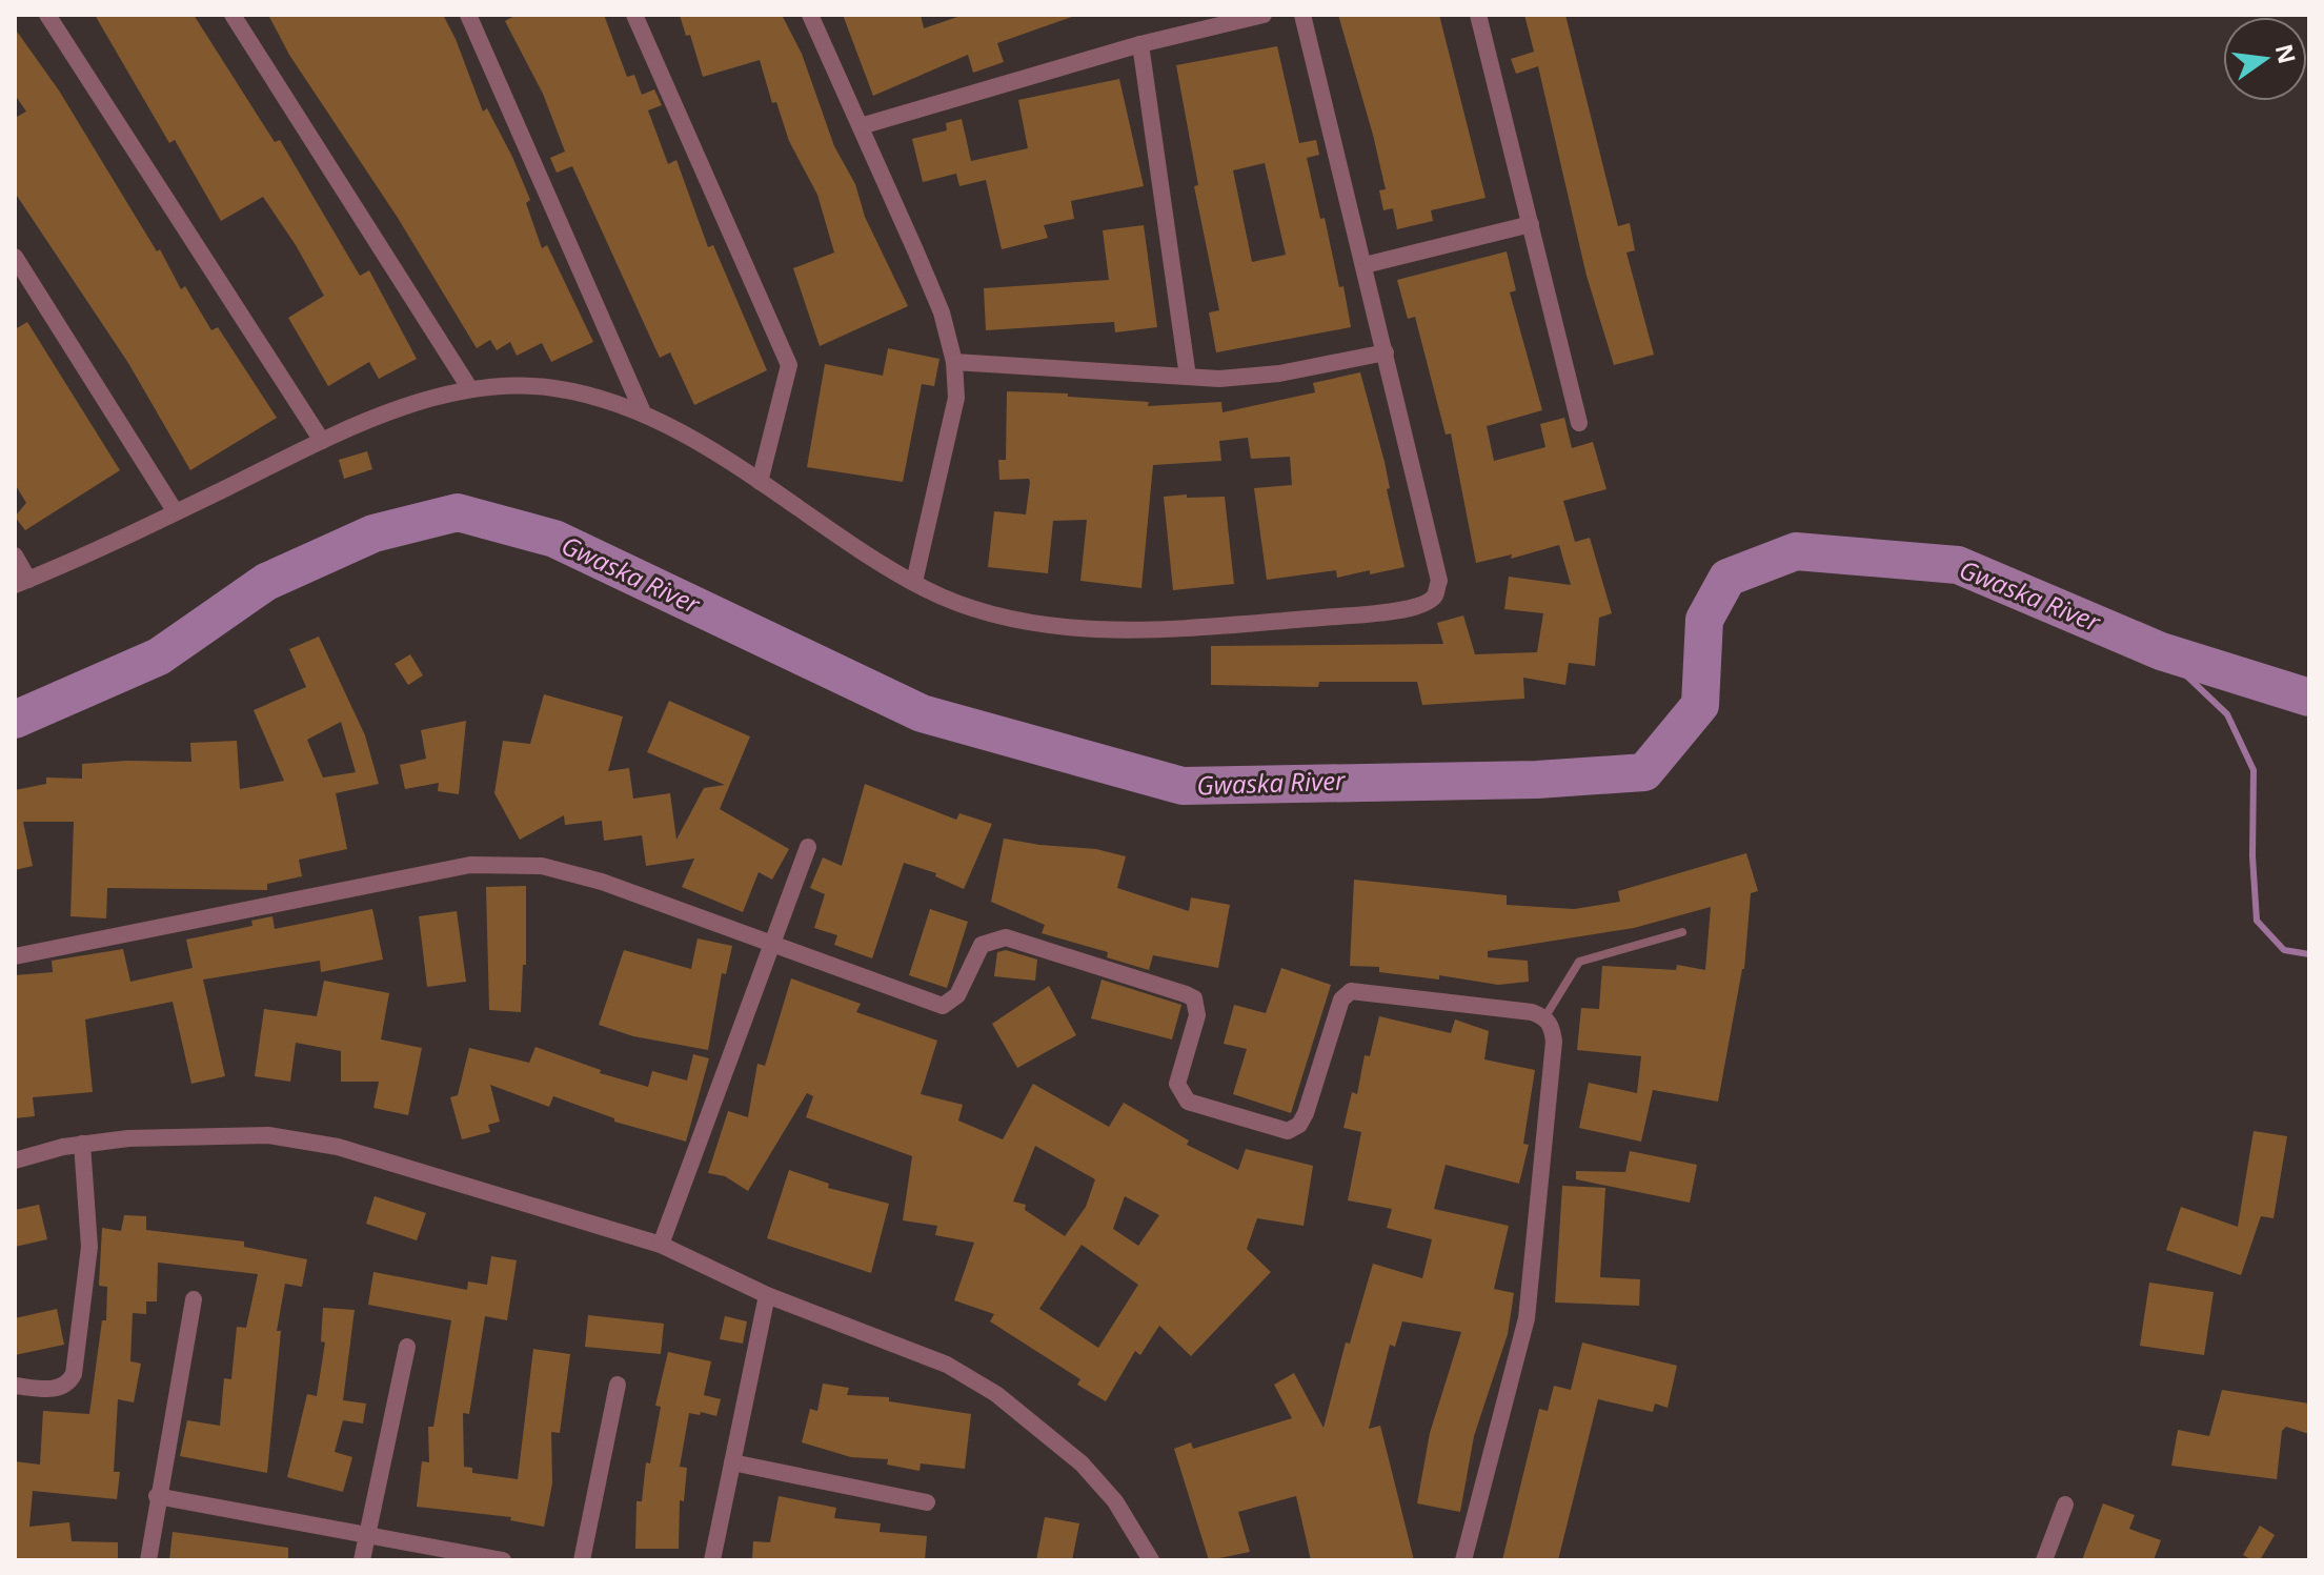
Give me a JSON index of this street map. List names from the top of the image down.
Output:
{
  "water": ["Gwaska River"],
  "north": "right"
}
